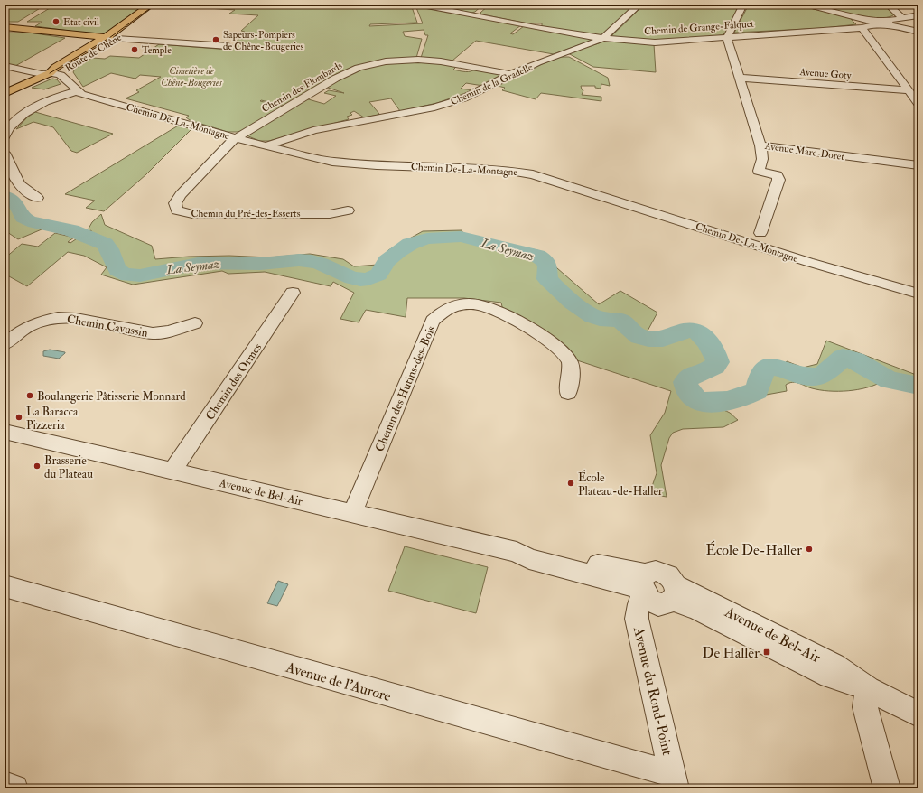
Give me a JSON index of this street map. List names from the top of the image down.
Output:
{
  "streets": {
    "main road": ["Route de Chêne"],
    "street": [
      "Chemin de Grange-Falquet",
      "Avenue Goty",
      "Chemin de la Gradelle",
      "Chemin des Flombards",
      "Chemin De-La-Montagne",
      "Avenue Marc-Doret",
      "Chemin du Pré-des-Esserts",
      "Chemin Cavussin",
      "Chemin des Ormes",
      "Chemin des Hutins-des-Bois",
      "Avenue de Bel-Air",
      "Avenue de l'Aurore",
      "Avenue du Rond-Point"
    ]
  },
  "crossings": [
    ["Chemin de Grange-Falquet", "Chemin de la Gradelle"],
    ["Chemin de Grange-Falquet", "Avenue Marc-Doret"],
    ["Route de Chêne", "Chemin De-La-Montagne"],
    ["Avenue Goty", "Avenue Marc-Doret"],
    ["Chemin de la Gradelle", "Chemin des Flombards"],
    ["Chemin de la Gradelle", "Chemin De-La-Montagne"],
    ["Chemin des Flombards", "Chemin De-La-Montagne"],
    ["Chemin des Flombards", "Chemin du Pré-des-Esserts"],
    ["Chemin De-La-Montagne", "Chemin du Pré-des-Esserts"],
    ["Chemin des Ormes", "Avenue de Bel-Air"],
    ["Chemin des Hutins-des-Bois", "Avenue de Bel-Air"],
    ["Avenue de Bel-Air", "Avenue du Rond-Point"],
    ["Avenue de l'Aurore", "Avenue du Rond-Point"]
  ],
  "water": ["La Seymaz"],
  "parks": ["Cimetière de Chêne-Bougeries"],
  "places": {
    "other": [
      "Etat civil",
      "Sapeurs-Pompiers de Chêne-Bougeries",
      "Temple",
      "Boulangerie Pâtisserie Monnard",
      "La Baracca Pizzeria",
      "Brasserie du Plateau",
      "École Plateau-de-Haller",
      "École De-Haller"
    ],
    "transit": ["De Haller"]
  }
}
